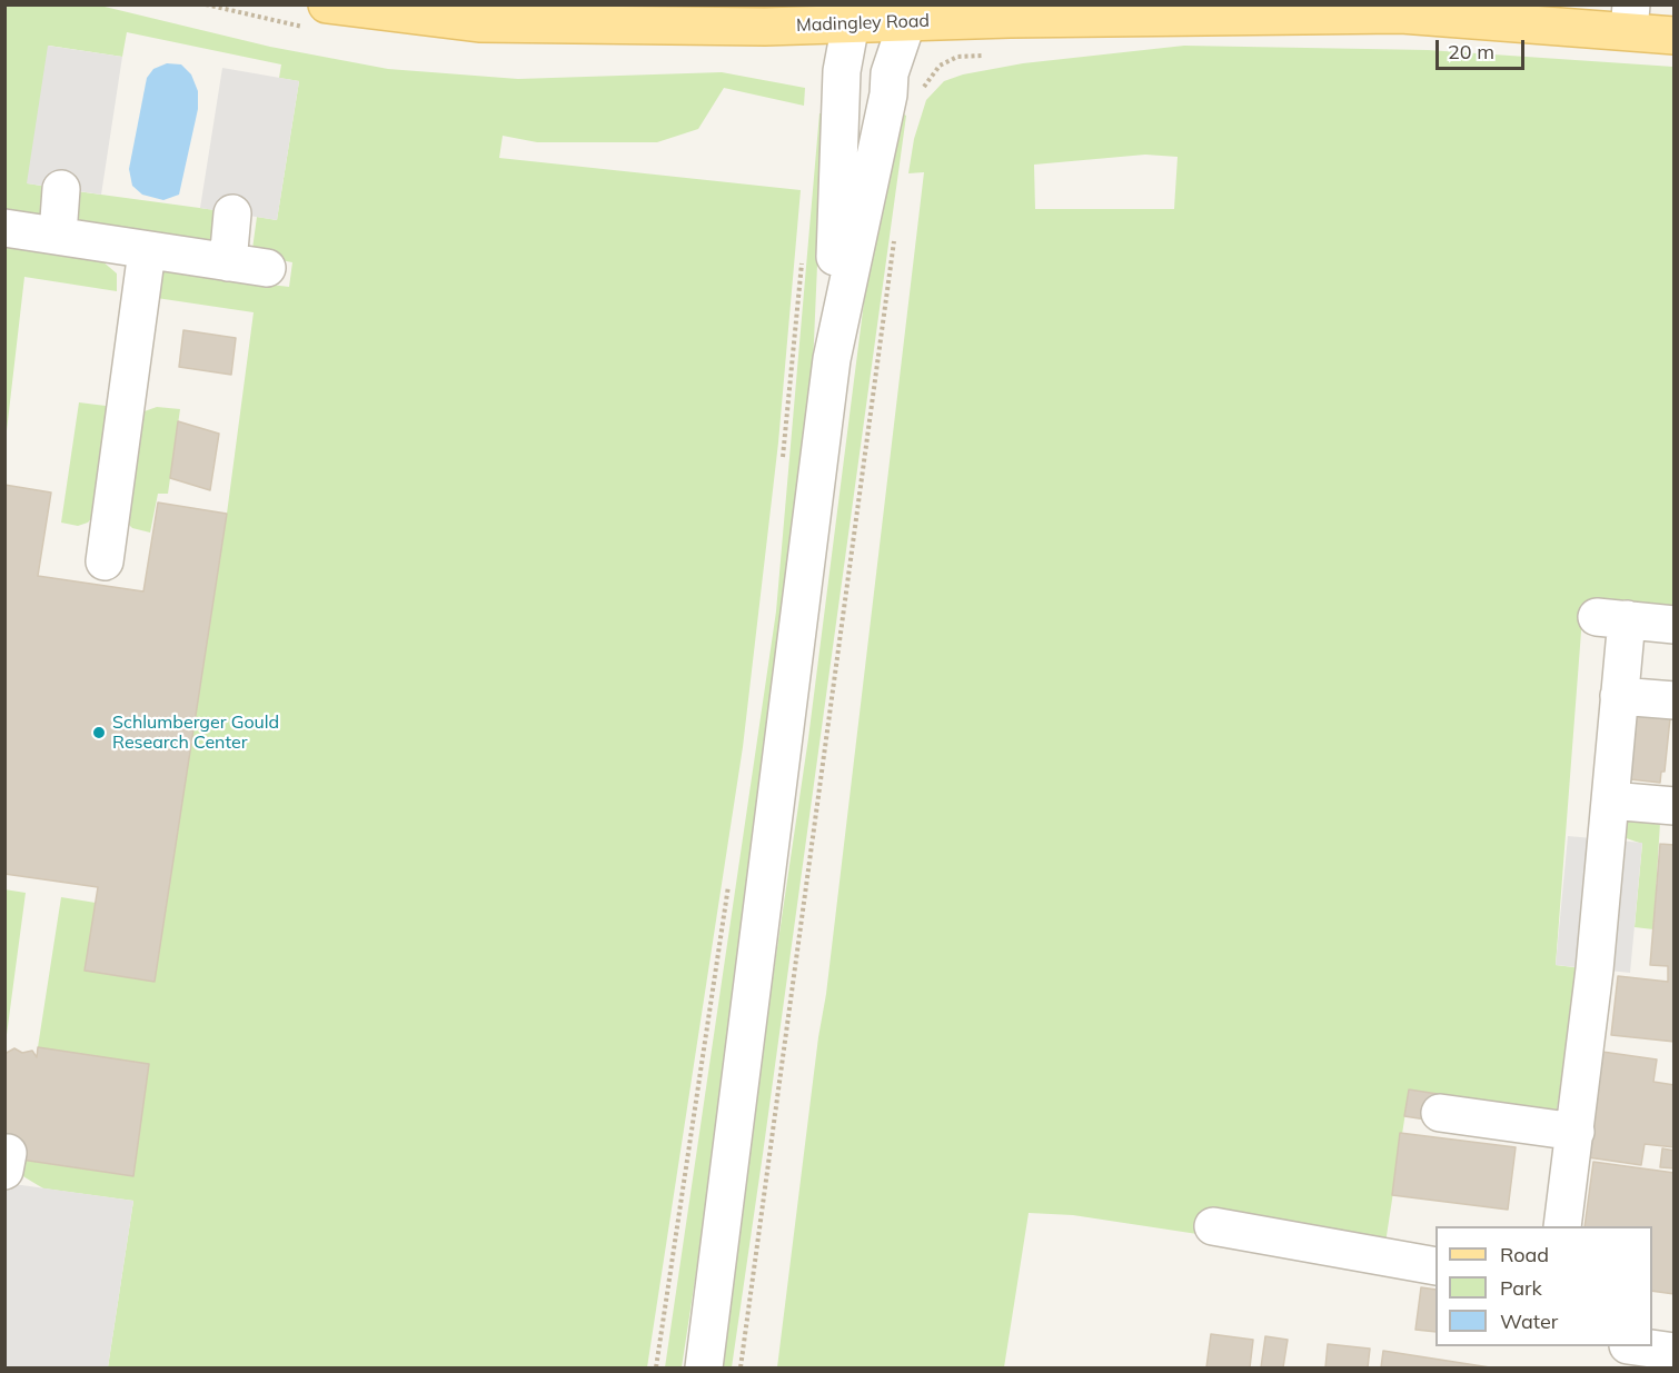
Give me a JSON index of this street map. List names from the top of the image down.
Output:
{
  "streets": {
    "main road": ["Madingley Road"]
  },
  "places": ["Schlumberger Gould Research Center"],
  "legend": ["Road", "Park", "Water"],
  "scale_bar": "20 m"
}
